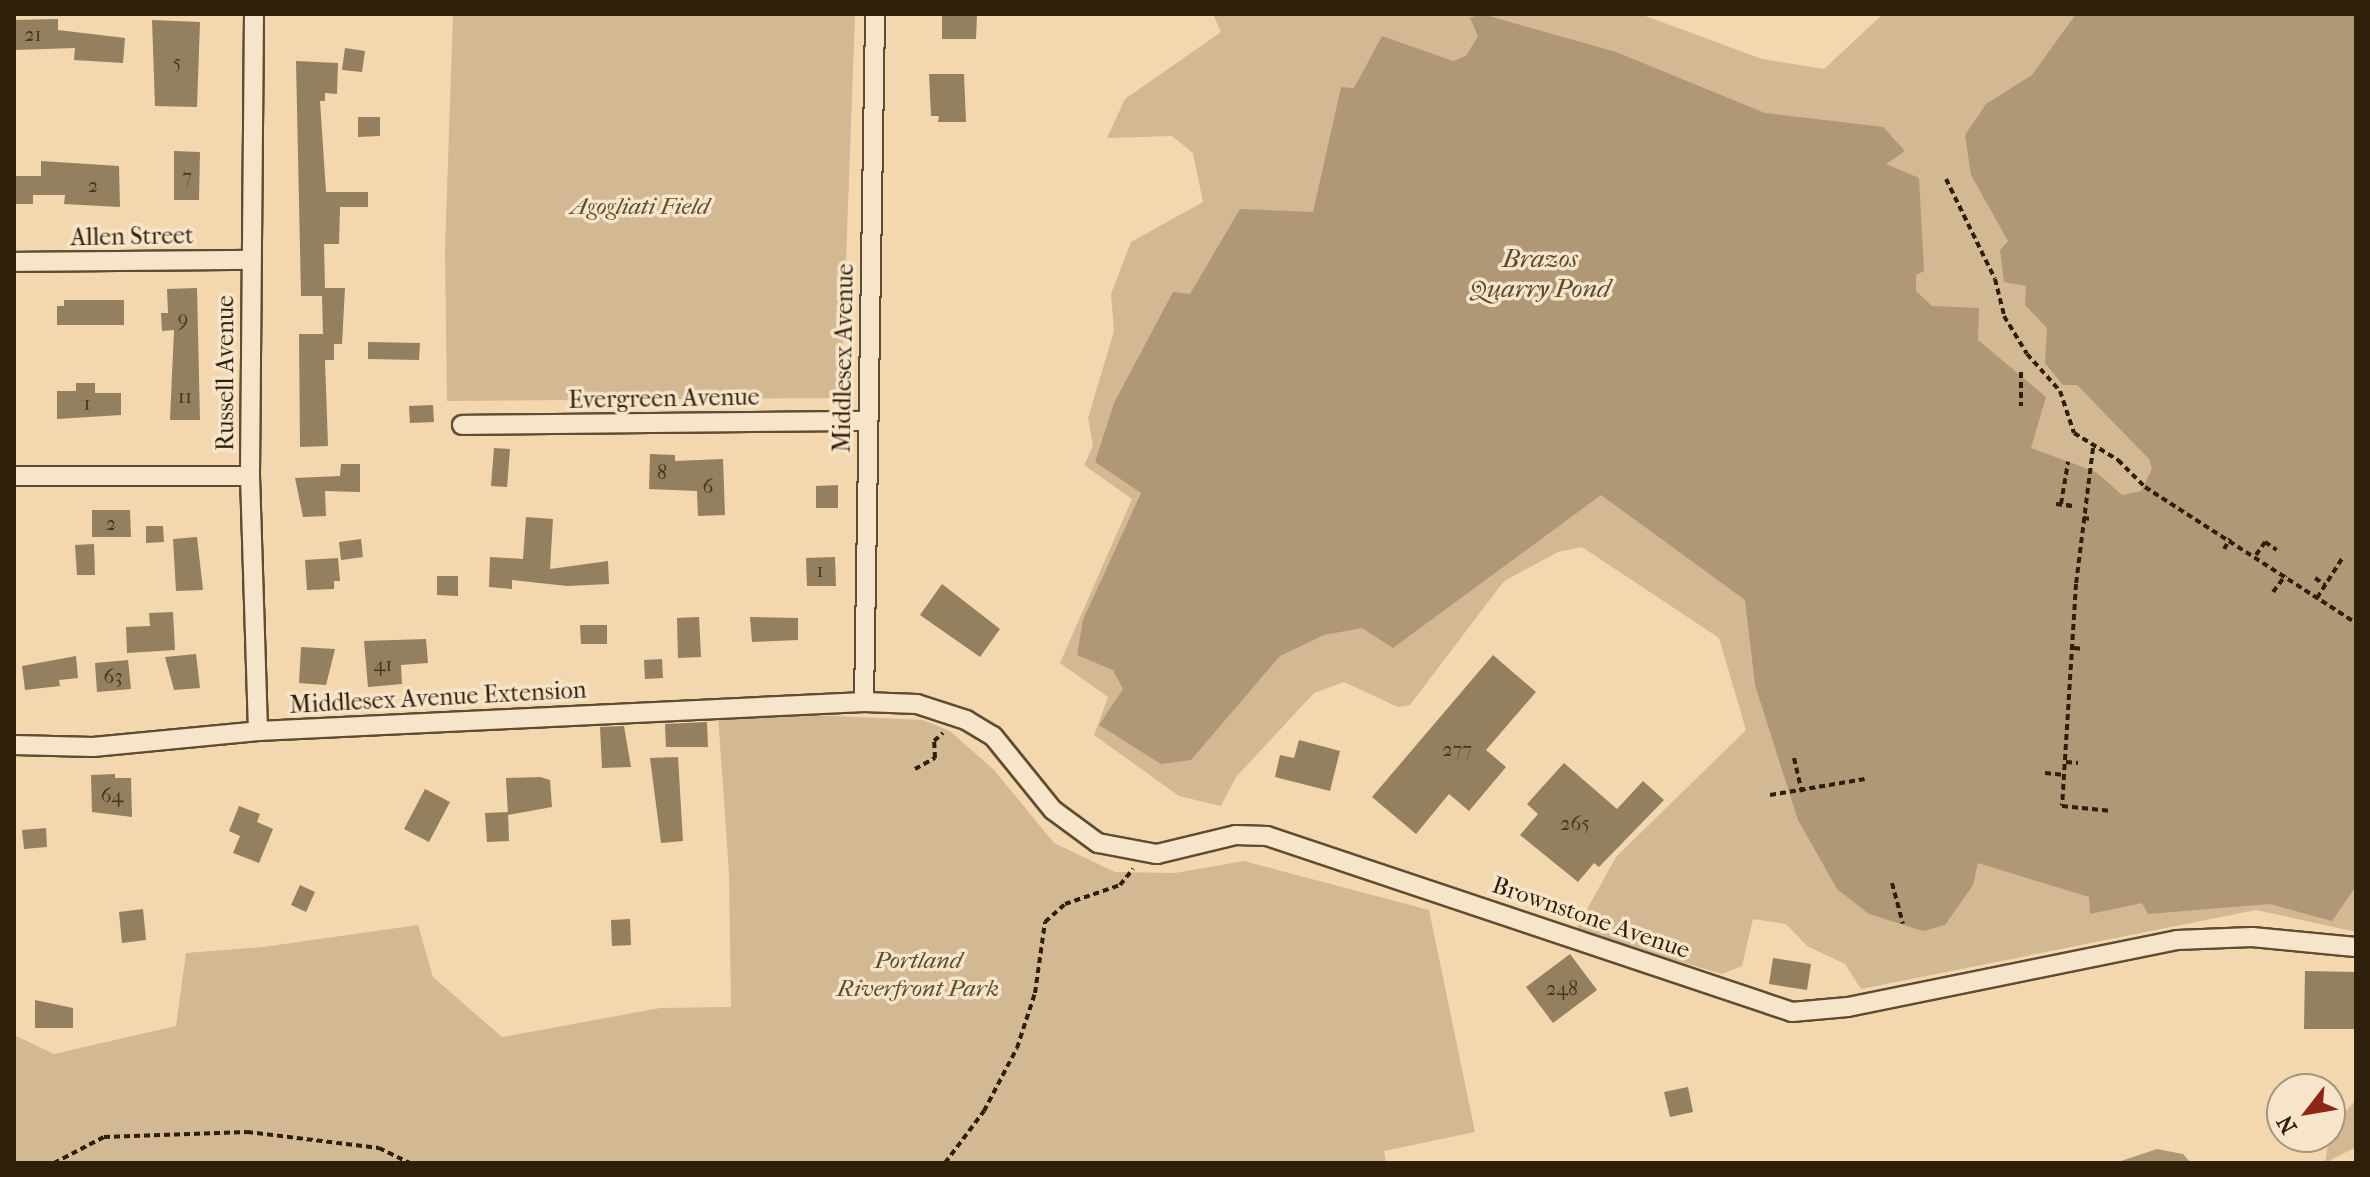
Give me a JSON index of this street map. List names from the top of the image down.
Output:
{
  "streets": {
    "street": [
      "Allen Street",
      "Middlesex Avenue",
      "Russell Avenue",
      "Evergreen Avenue",
      "Middlesex Avenue Extension",
      "Brownstone Avenue"
    ]
  },
  "crossings": [
    ["Allen Street", "Russell Avenue"],
    ["Middlesex Avenue", "Evergreen Avenue"],
    ["Middlesex Avenue", "Middlesex Avenue Extension"],
    ["Middlesex Avenue", "Brownstone Avenue"],
    ["Russell Avenue", "Middlesex Avenue Extension"],
    ["Middlesex Avenue Extension", "Brownstone Avenue"]
  ],
  "water": ["Brazos Quarry Pond"],
  "parks": ["Agogliati Field", "Portland Riverfront Park"],
  "house_numbers": [
    "21",
    "5",
    "7",
    "2",
    "9",
    "11",
    "1",
    "8",
    "6",
    "2",
    "1",
    "41",
    "63",
    "277",
    "64",
    "265",
    "248"
  ],
  "north": "bottom left"
}
